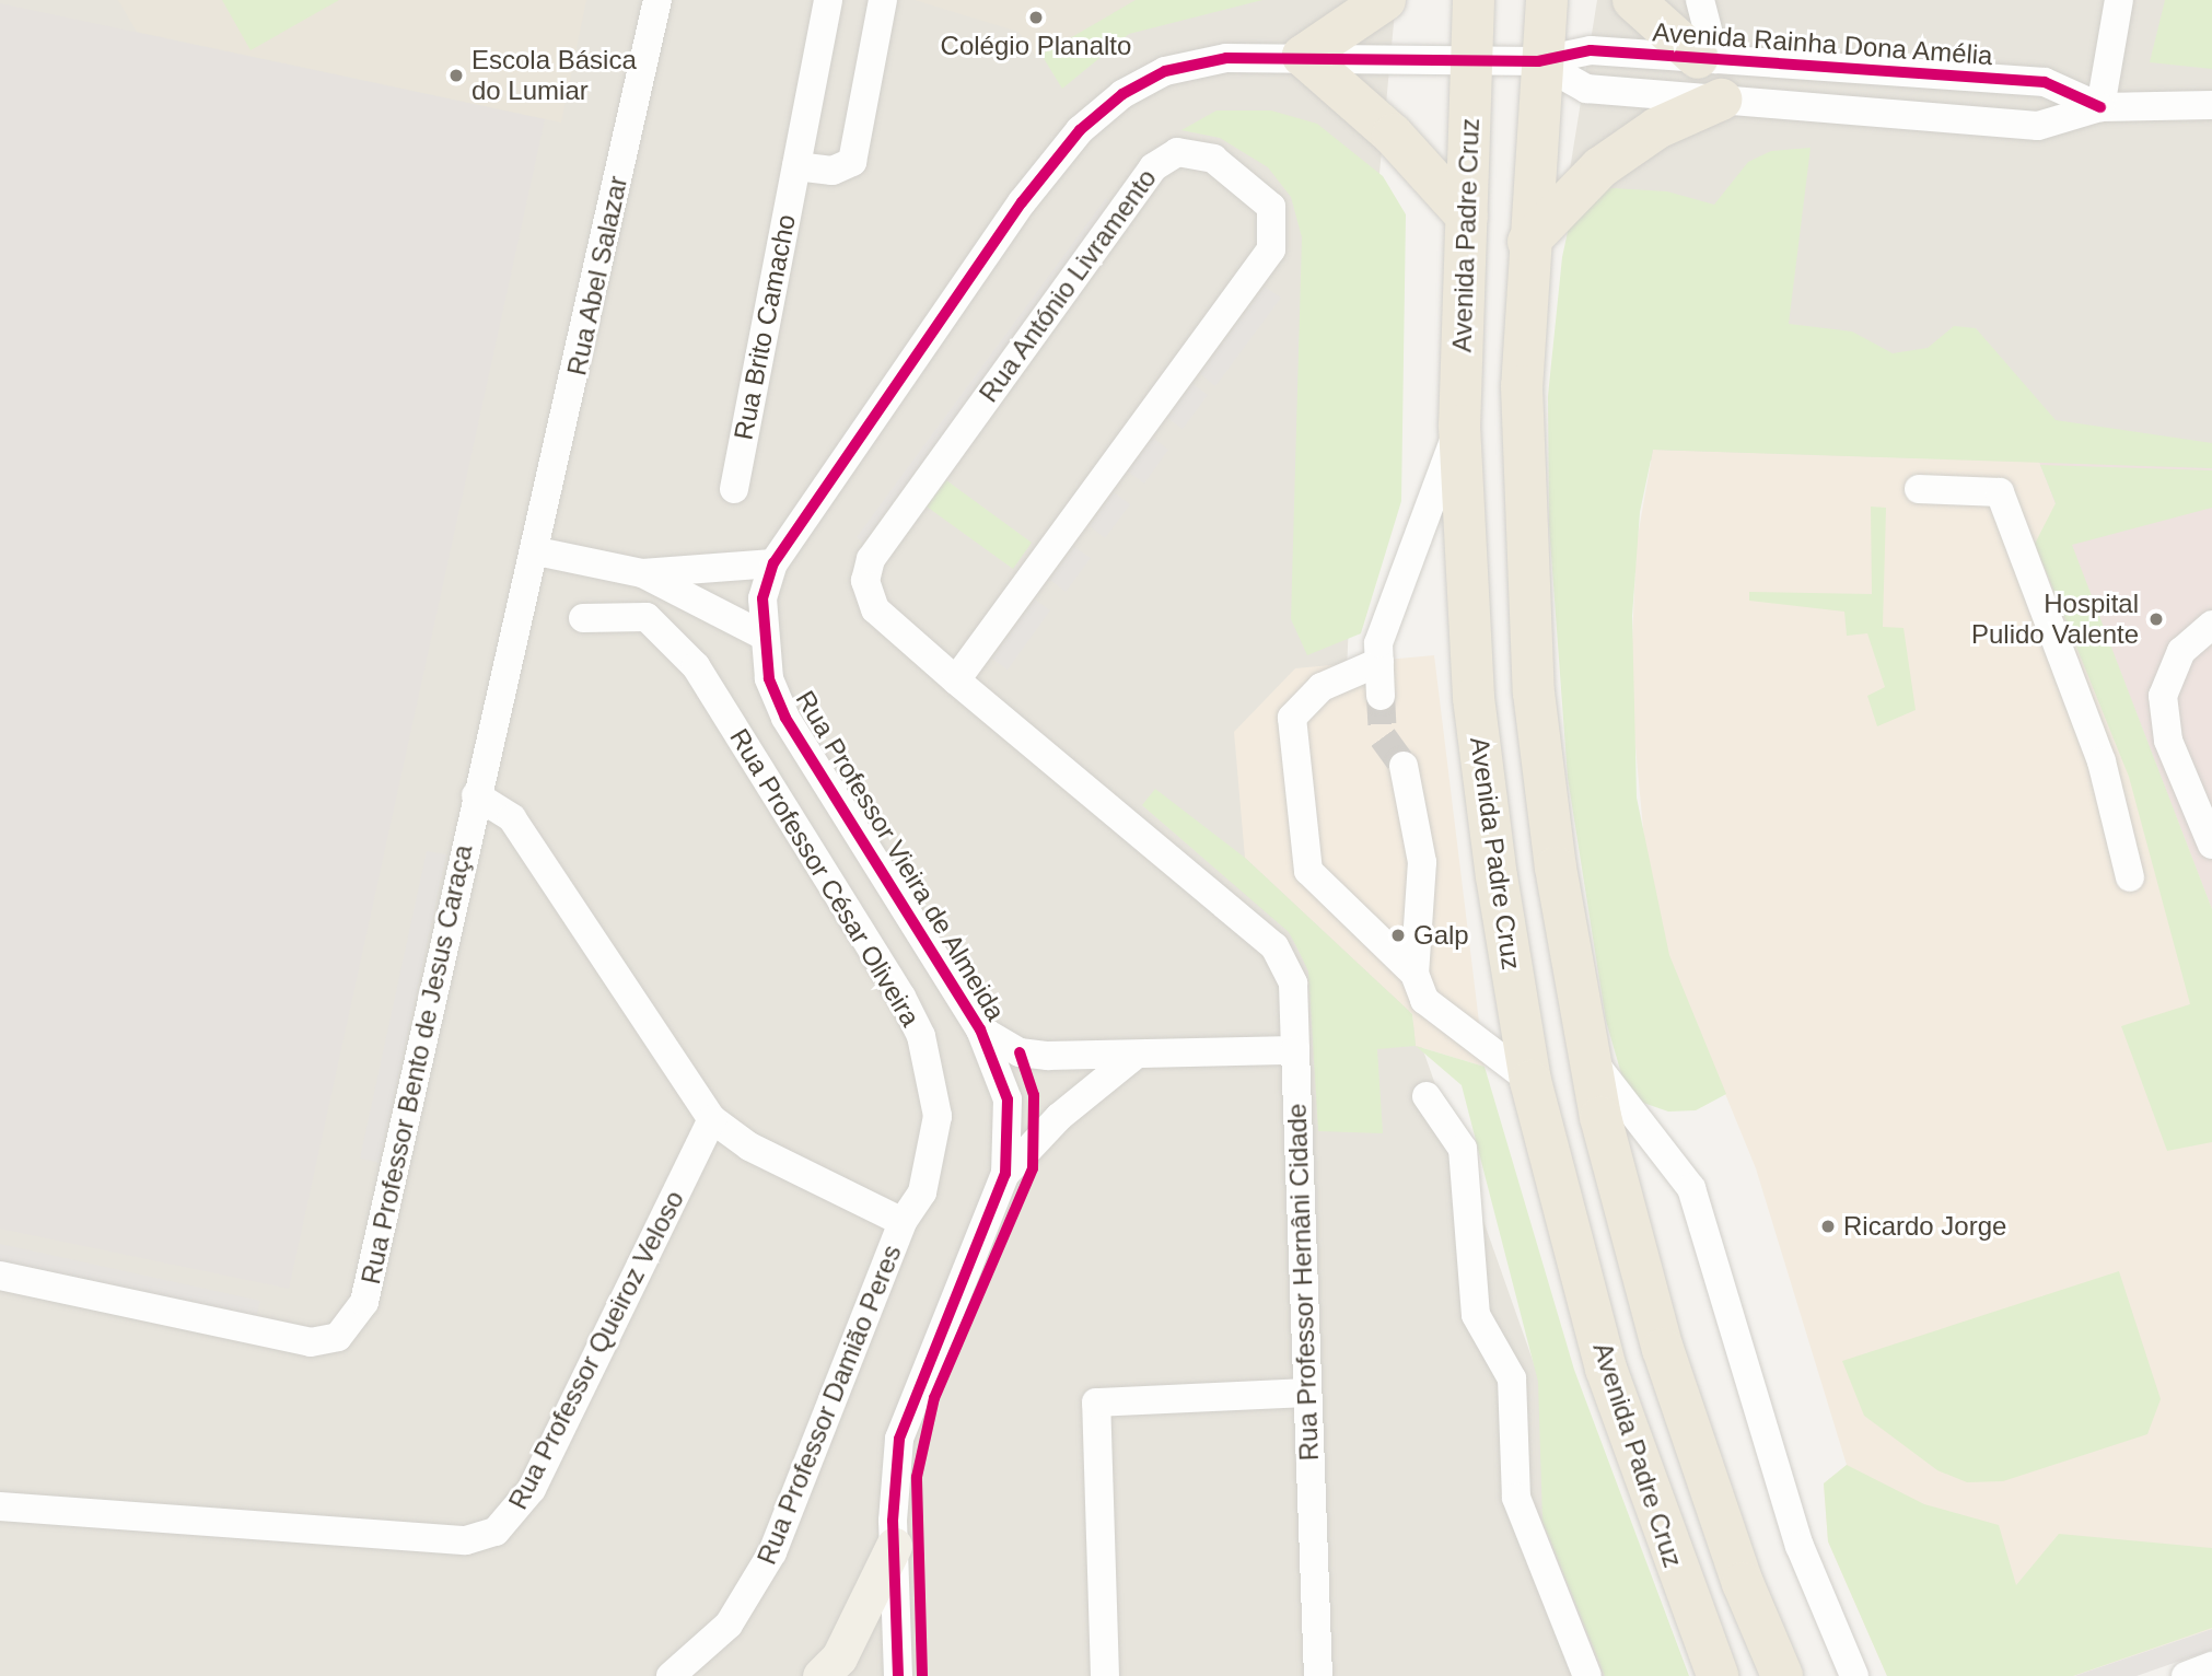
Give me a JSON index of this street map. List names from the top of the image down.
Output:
{
  "streets": {
    "highway": ["Avenida Padre Cruz"],
    "street": [
      "Avenida Rainha Dona Amélia",
      "Rua Abel Salazar",
      "Rua António Livramento",
      "Rua Brito Camacho",
      "Rua Professor Vieira de Almeida",
      "Rua Professor César Oliveira",
      "Rua Professor Bento de Jesus Caraça",
      "Rua Professor Hernâni Cidade",
      "Rua Professor Queiroz Veloso",
      "Rua Professor Damião Peres"
    ]
  },
  "crossings": [
    ["Avenida Rainha Dona Amélia", "Rua Professor Vieira de Almeida"],
    ["Avenida Padre Cruz", "Rua Professor Vieira de Almeida"],
    ["Rua Abel Salazar", "Rua Professor Bento de Jesus Caraça"],
    ["Rua António Livramento", "Rua Professor Hernâni Cidade"],
    ["Rua Professor César Oliveira", "Rua Professor Damião Peres"],
    ["Rua Professor Queiroz Veloso", "Rua Professor Damião Peres"]
  ],
  "places": [
    "Colégio Planalto",
    "Escola Básica do Lumiar",
    "Hospital Pulido Valente",
    "Galp",
    "Ricardo Jorge"
  ]
}
